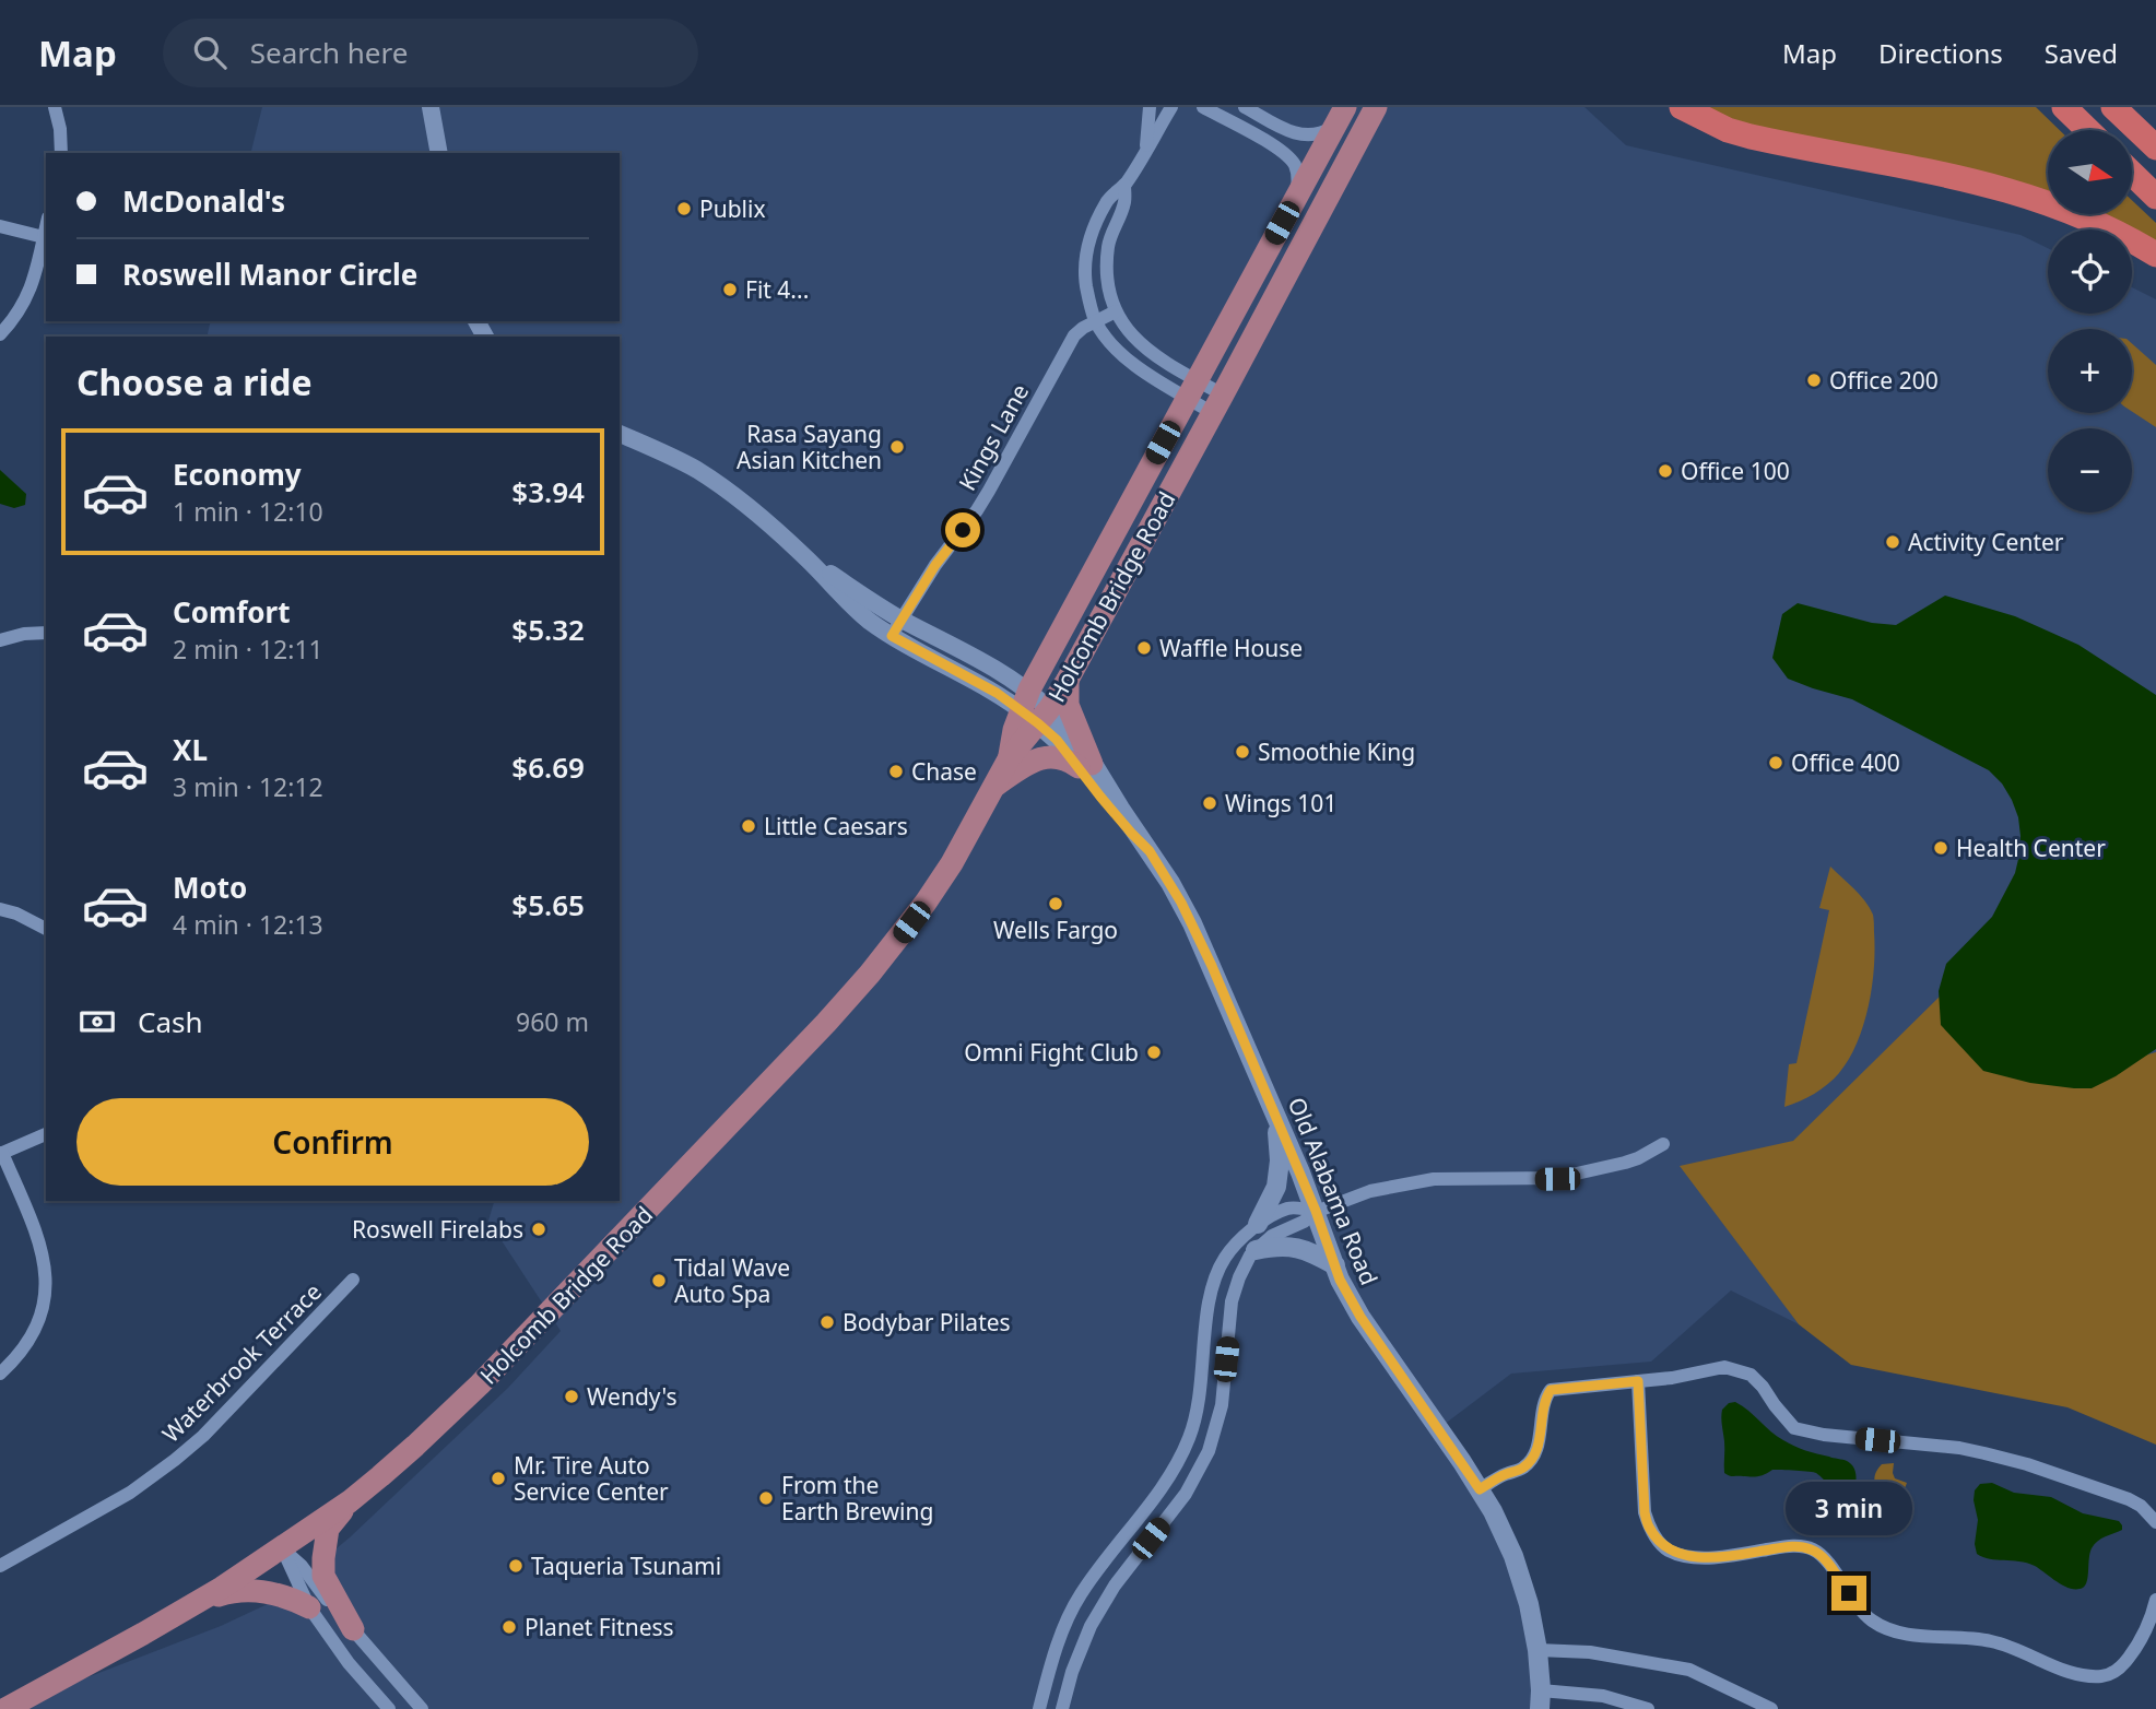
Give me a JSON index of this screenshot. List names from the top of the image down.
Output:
{
  "streets": {
    "main road": ["Holcomb Bridge Road", "Old Alabama Road"],
    "street": ["Kings Lane", "Waterbrook Terrace"]
  },
  "crossings": [
    ["Kings Lane", "Old Alabama Road"],
    ["Holcomb Bridge Road", "Old Alabama Road"]
  ],
  "places": [
    "Publix",
    "Fit 4...",
    "Office 200",
    "Rasa Sayang Asian Kitchen",
    "Office 100",
    "Activity Center",
    "Waffle House",
    "Smoothie King",
    "Office 400",
    "Chase",
    "Wings 101",
    "Little Caesars",
    "Health Center",
    "Wells Fargo",
    "Omni Fight Club",
    "Roswell Firelabs",
    "Tidal Wave Auto Spa",
    "Bodybar Pilates",
    "Wendy's",
    "Mr. Tire Auto Service Center",
    "From the Earth Brewing",
    "Taqueria Tsunami",
    "Planet Fitness"
  ],
  "north": "right",
  "page": {
    "header": "Map",
    "search": "Search here",
    "nav": ["Map", "Directions", "Saved"],
    "map_buttons": ["+", "−"],
    "banner": ["McDonald's", "Roswell Manor Circle"],
    "heading": "Choose a ride",
    "list": [
      {
        "name": "Economy",
        "note": "1 min · 12:10",
        "value": "$3.94"
      },
      {
        "name": "Comfort",
        "note": "2 min · 12:11",
        "value": "$5.32"
      },
      {
        "name": "XL",
        "note": "3 min · 12:12",
        "value": "$6.69"
      },
      {
        "name": "Moto",
        "note": "4 min · 12:13",
        "value": "$5.65"
      }
    ],
    "pay": ["Cash", "960 m"],
    "buttons": "Confirm",
    "bubble": "3 min"
  }
}
